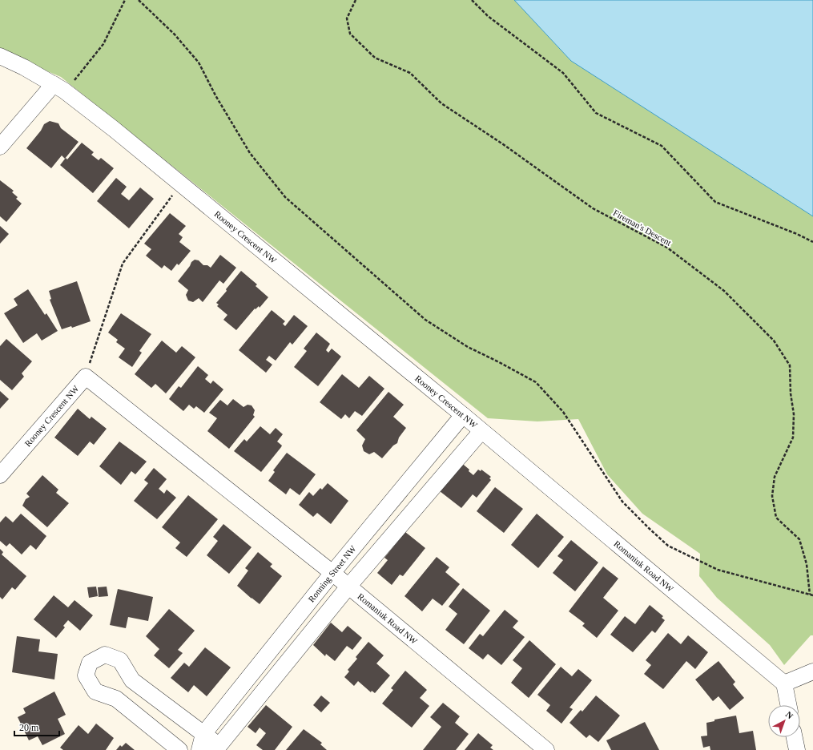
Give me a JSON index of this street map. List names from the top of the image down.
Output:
{
  "streets": {
    "street": ["Rooney Crescent NW", "Romaniuk Road NW", "Ronning Street NW"],
    "path": ["Fireman's Descent"]
  },
  "crossings": [
    ["Rooney Crescent NW", "Romaniuk Road NW"],
    ["Rooney Crescent NW", "Ronning Street NW"],
    ["Romaniuk Road NW", "Ronning Street NW"]
  ],
  "scale_bar": "20 m",
  "north": "top right"
}
